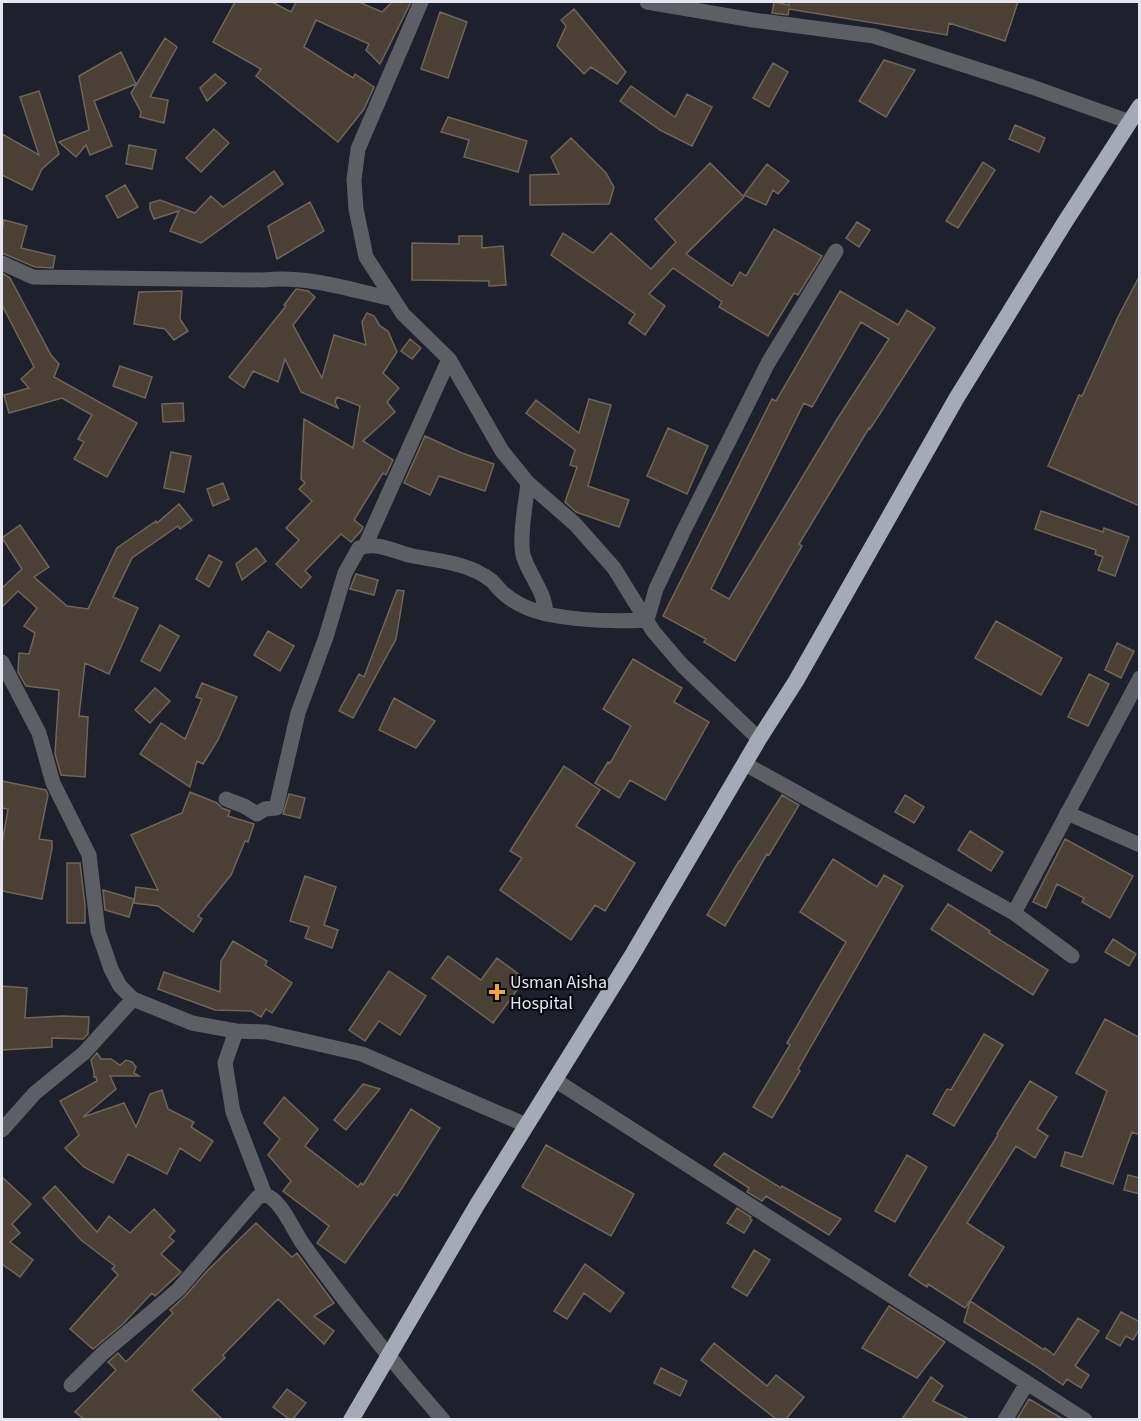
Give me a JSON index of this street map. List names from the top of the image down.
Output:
{
  "places": {
    "health": ["Usman Aisha Hospital"]
  }
}
